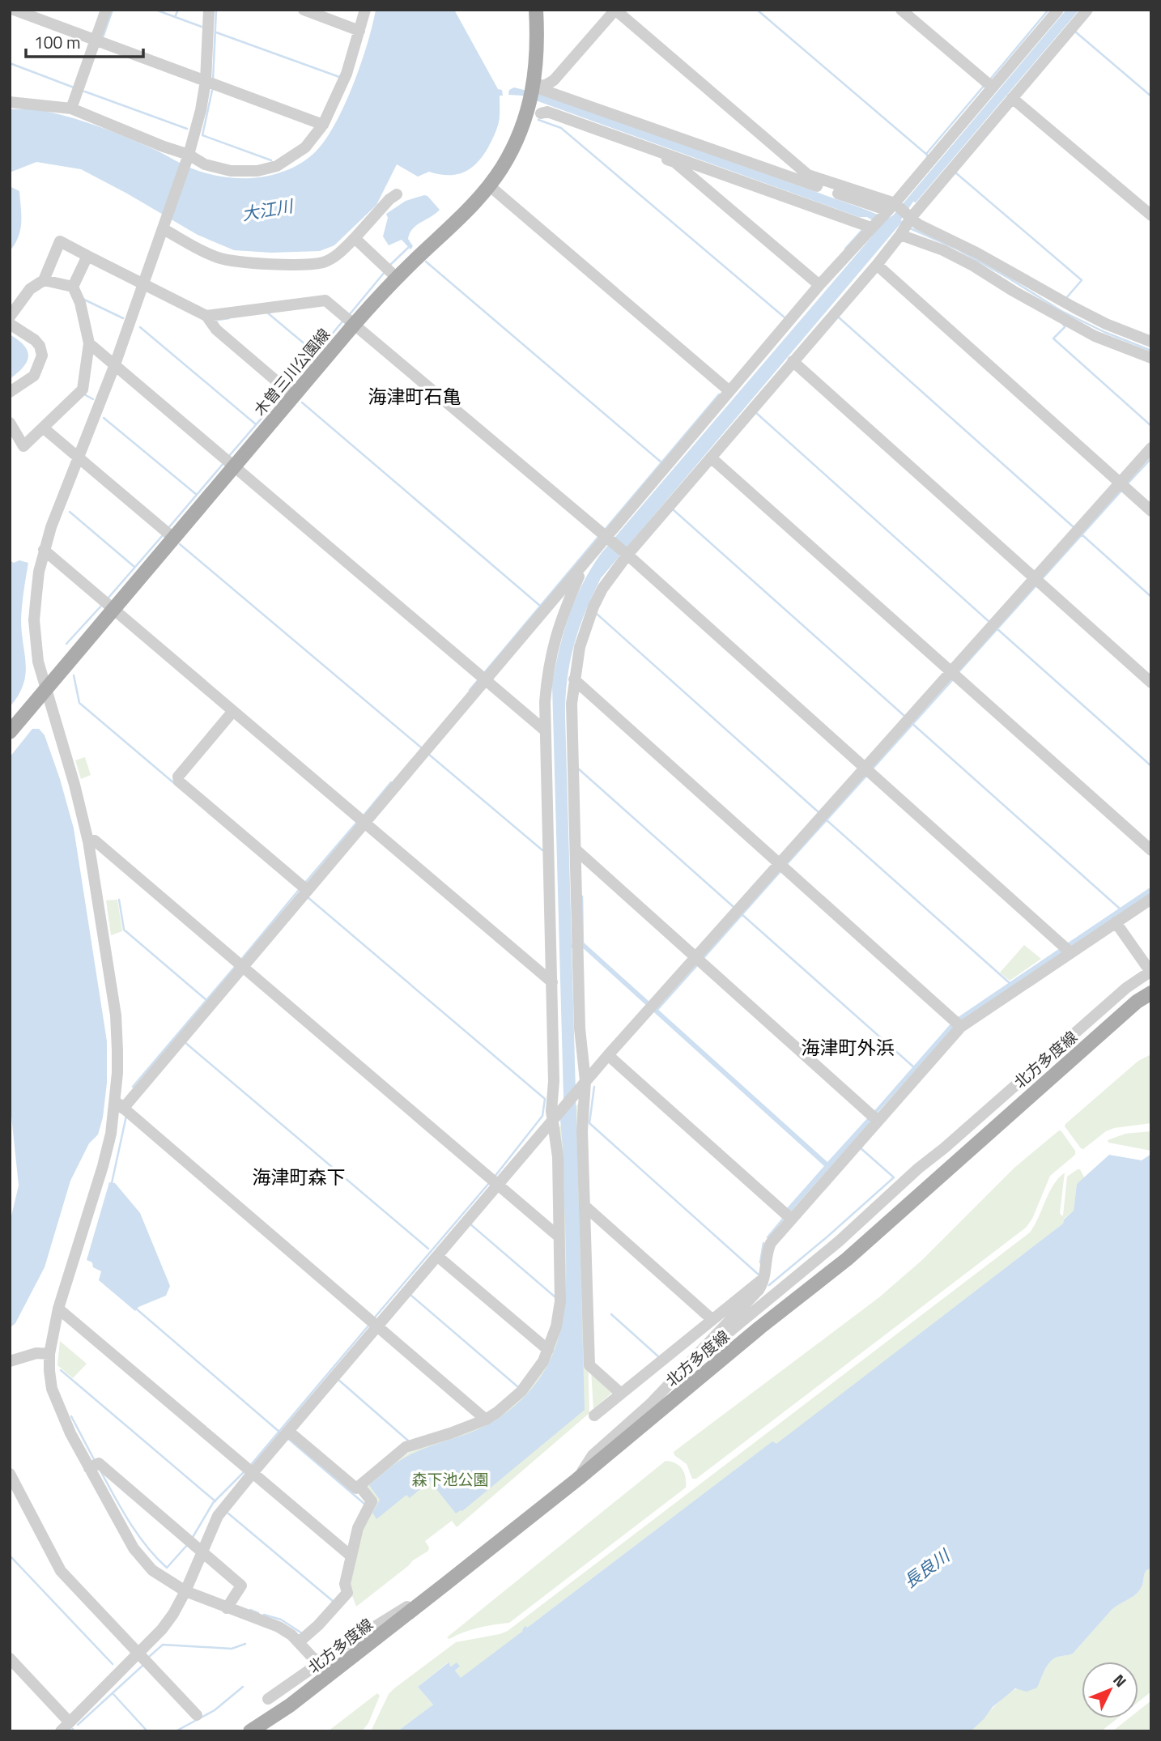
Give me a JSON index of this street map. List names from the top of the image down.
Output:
{
  "streets": {
    "main road": ["木曽三川公園線", "北方多度線"]
  },
  "districts": ["海津町石亀", "海津町外浜", "海津町森下"],
  "water": ["大江川", "長良川"],
  "parks": ["森下池公園"],
  "scale_bar": "100 m",
  "north": "top right"
}
